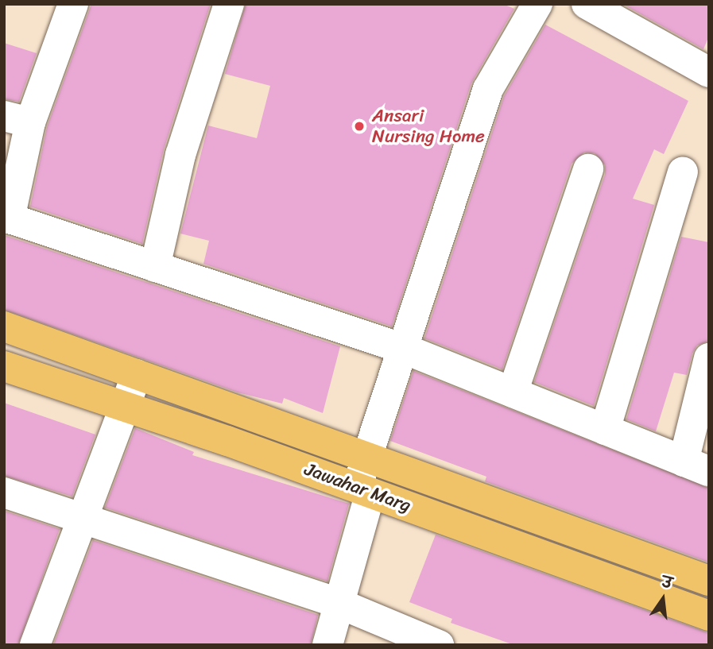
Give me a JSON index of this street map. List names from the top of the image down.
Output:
{
  "streets": {
    "main road": ["Jawahar Marg"]
  },
  "places": ["Ansari Nursing Home"],
  "north": "top"
}
